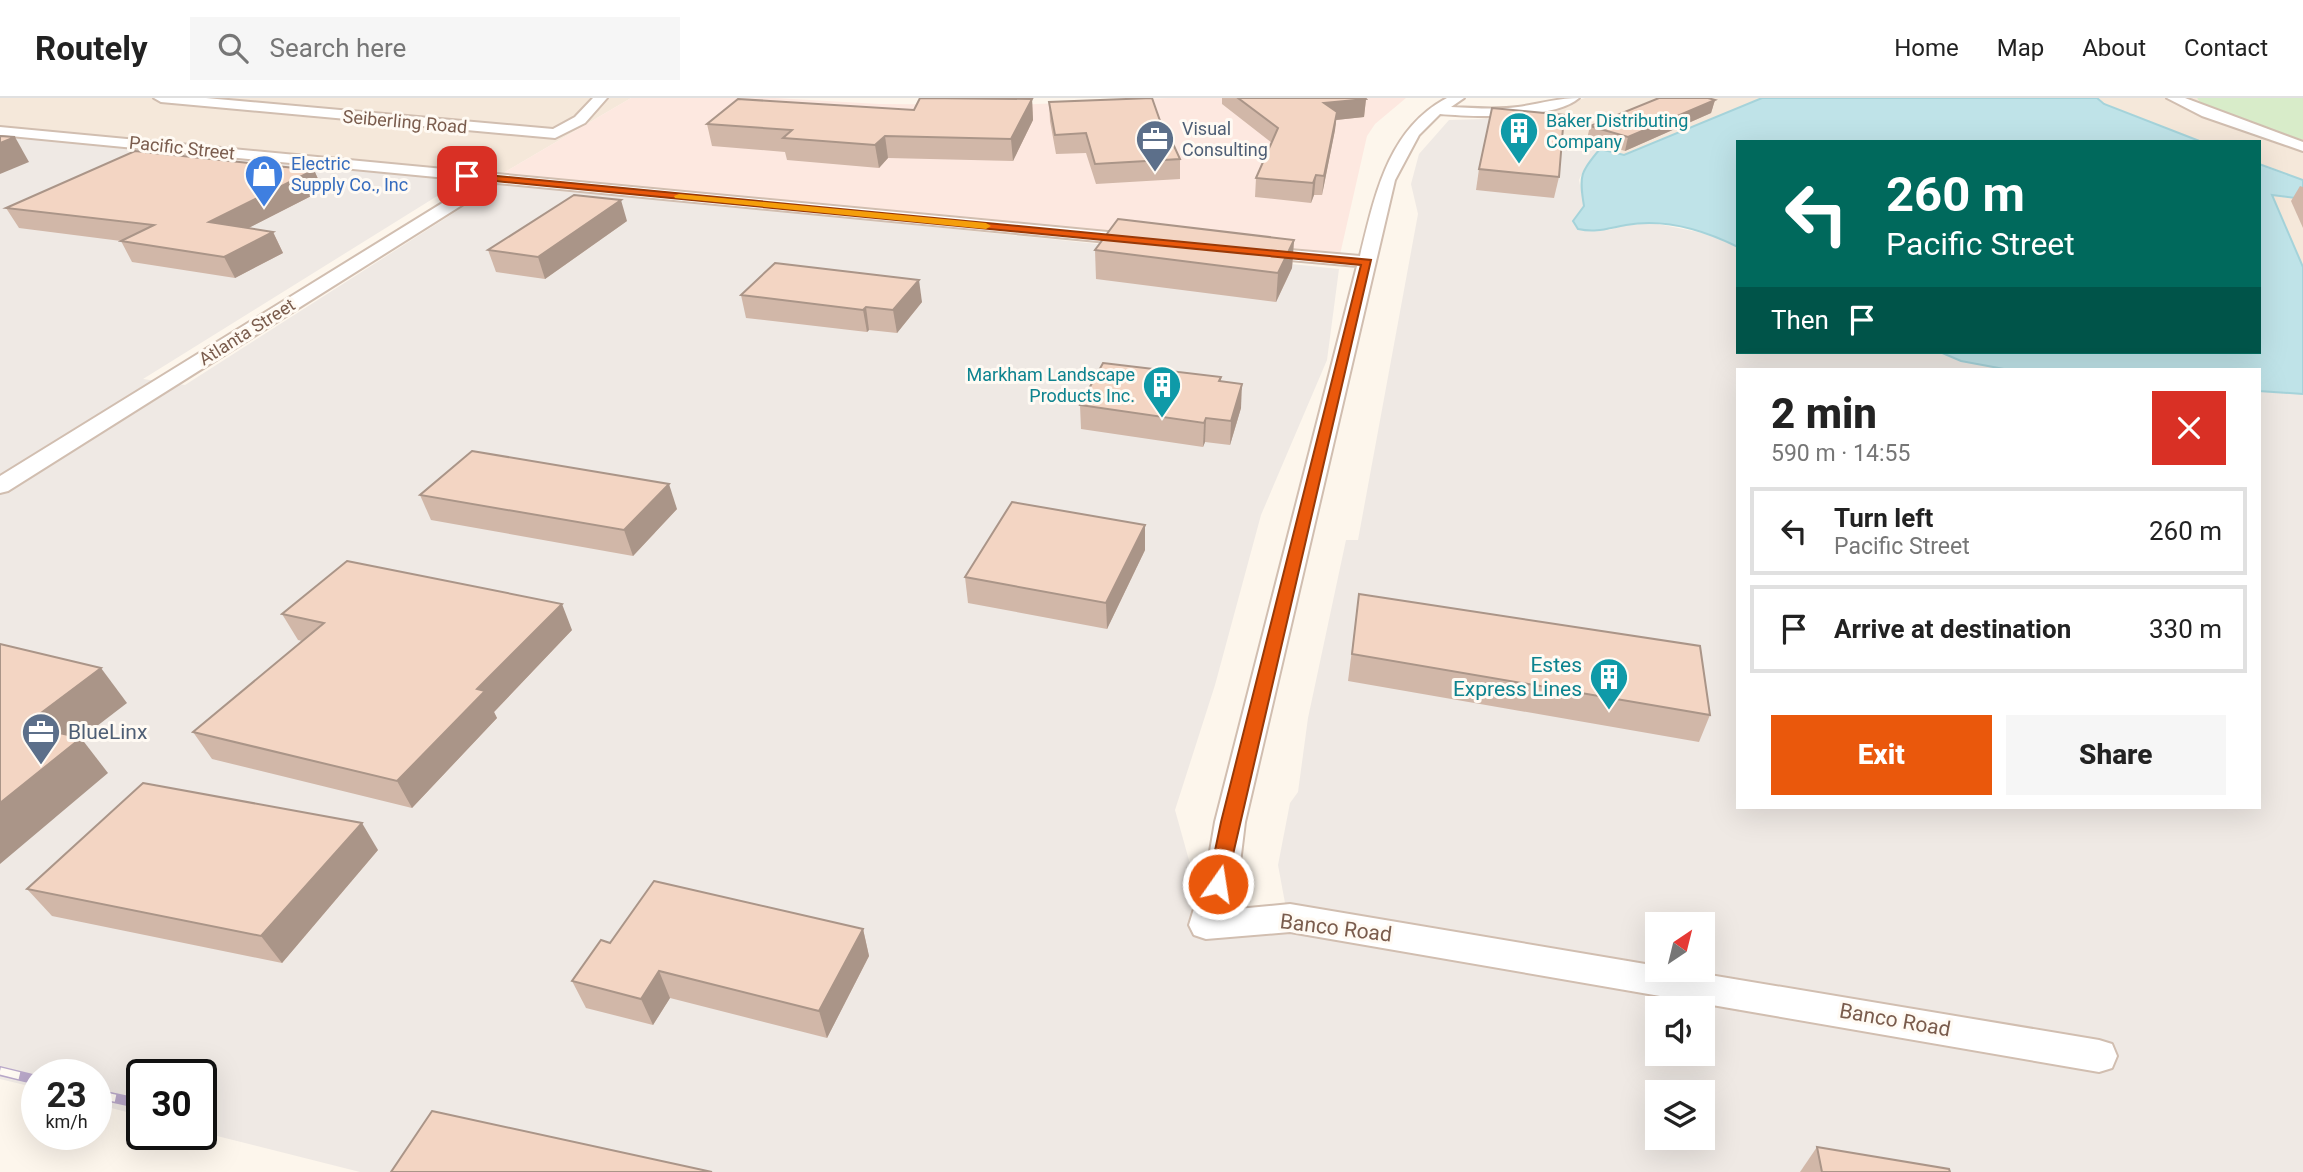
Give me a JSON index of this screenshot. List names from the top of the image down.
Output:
{
  "streets": {
    "street": [
      "Seiberling Road",
      "Pacific Street",
      "Atlanta Street",
      "Banco Road"
    ]
  },
  "crossings": [
    ["Pacific Street", "Atlanta Street"]
  ],
  "places": {
    "building": ["Baker Distributing Company", "Markham Landscape Products Inc.", "Estes Express Lines"],
    "office": ["Visual Consulting", "BlueLinx"],
    "shop": ["Electric Supply Co., Inc"]
  },
  "north": "top right",
  "page": {
    "header": "Routely",
    "search": "Search here",
    "nav": [
      "Home",
      "Map",
      "About",
      "Contact"
    ],
    "turn": ["260 m", "Pacific Street"],
    "then": "Then",
    "heading": ["2 min", "590 m · 14:55"],
    "list": [
      {
        "name": "Turn left",
        "note": "Pacific Street",
        "value": "260 m"
      },
      {
        "name": "Arrive at destination",
        "value": "330 m"
      }
    ],
    "buttons": ["Exit", "Share"],
    "speed": "23 km/h",
    "limit": "30"
  }
}
